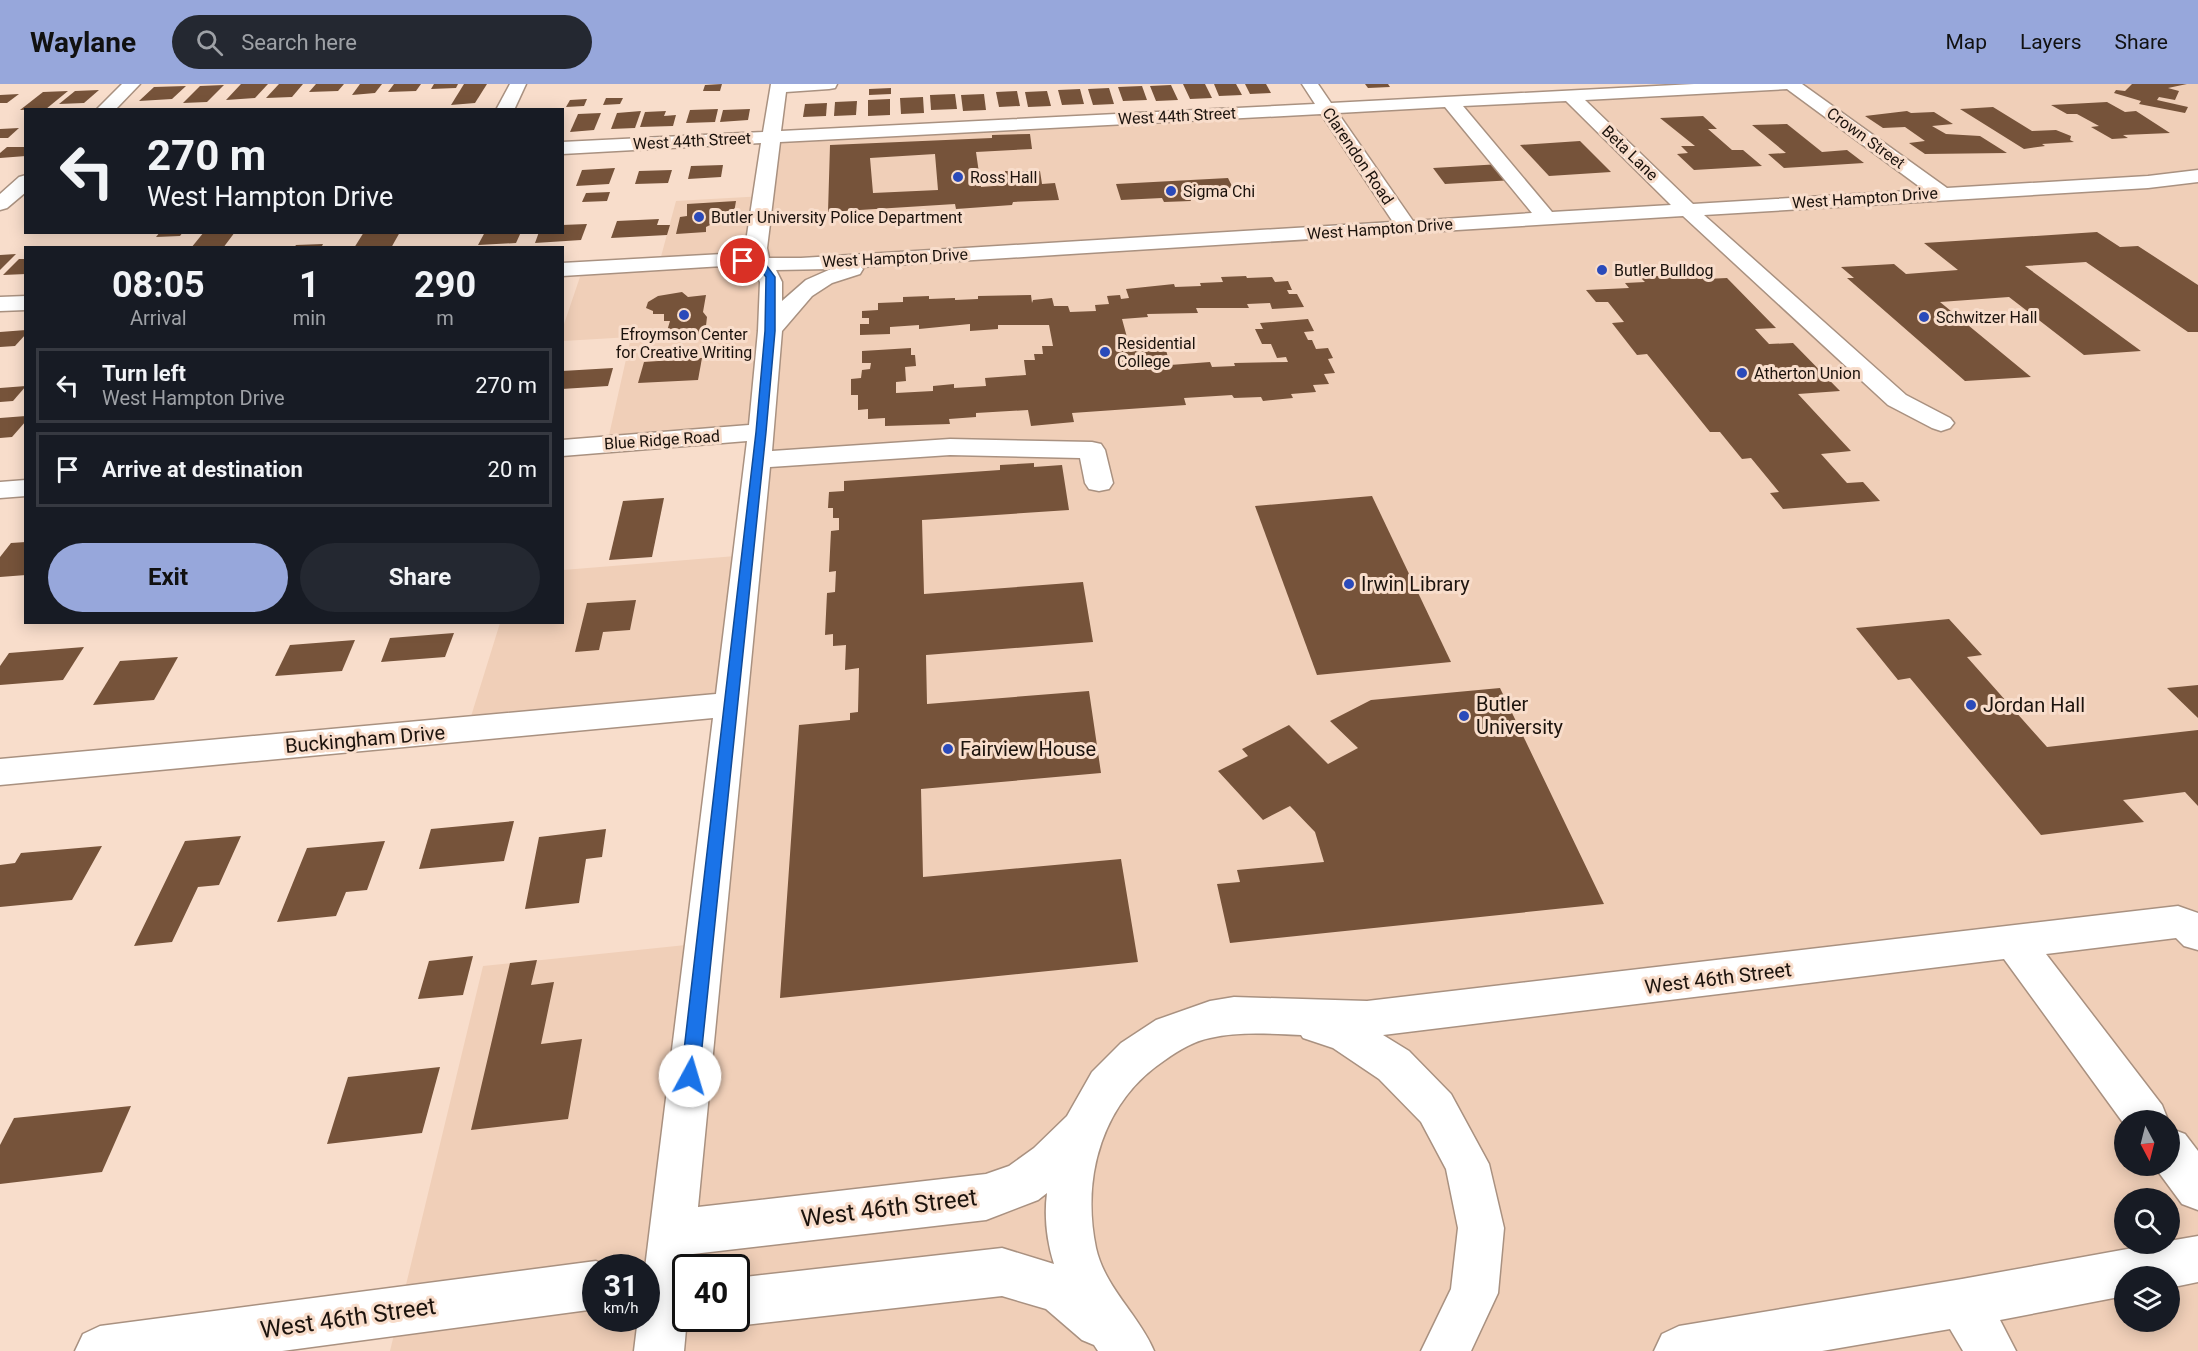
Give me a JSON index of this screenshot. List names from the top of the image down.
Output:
{
  "streets": {
    "street": [
      "West 44th Street",
      "Crown Street",
      "Beta Lane",
      "Clarendon Road",
      "West Hampton Drive",
      "Blue Ridge Road",
      "Buckingham Drive",
      "West 46th Street"
    ]
  },
  "crossings": [
    ["West 44th Street", "Crown Street"],
    ["West 44th Street", "Beta Lane"],
    ["West 44th Street", "Clarendon Road"],
    ["Crown Street", "West Hampton Drive"],
    ["Beta Lane", "West Hampton Drive"],
    ["Clarendon Road", "West Hampton Drive"]
  ],
  "places": [
    "Ross Hall",
    "Sigma Chi",
    "Butler University Police Department",
    "Butler Bulldog",
    "Efroymson Center for Creative Writing",
    "Schwitzer Hall",
    "Residential College",
    "Atherton Union",
    "Irwin Library",
    "Jordan Hall",
    "Butler University",
    "Fairview House"
  ],
  "north": "bottom",
  "page": {
    "header": "Waylane",
    "search": "Search here",
    "nav": ["Map", "Layers", "Share"],
    "turn": ["270 m", "West Hampton Drive"],
    "eta": [
      "08:05",
      "Arrival",
      "1",
      "min",
      "290",
      "m"
    ],
    "list": [
      {
        "name": "Turn left",
        "note": "West Hampton Drive",
        "value": "270 m"
      },
      {
        "name": "Arrive at destination",
        "value": "20 m"
      }
    ],
    "buttons": ["Exit", "Share"],
    "speed": "31 km/h",
    "limit": "40"
  }
}
